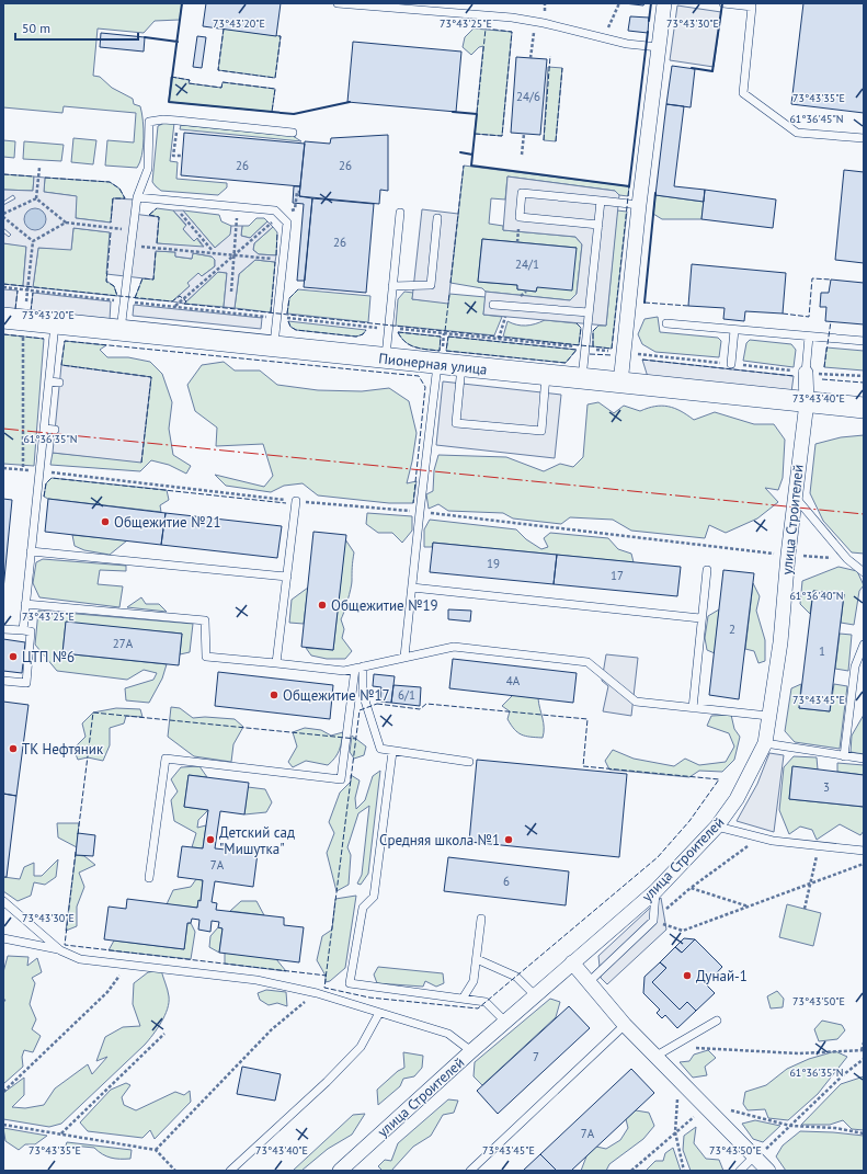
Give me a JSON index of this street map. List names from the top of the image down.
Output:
{
  "streets": {
    "main road": ["Пионерная улица"],
    "street": ["улица Строителей"]
  },
  "crossings": [
    ["Пионерная улица", "улица Строителей"]
  ],
  "places": [
    "Общежитие №21",
    "Общежитие №19",
    "ЦТП №6",
    "Общежитие №17",
    "ТК Нефтяник",
    "Детский сад \"Мишутка\"",
    "Средняя школа №1",
    "Дунай-1"
  ],
  "house_numbers": [
    "24/6",
    "26",
    "26",
    "26",
    "24/1",
    "19",
    "17",
    "2",
    "27А",
    "1",
    "4А",
    "6/1",
    "3",
    "7А",
    "6",
    "7",
    "7А"
  ],
  "scale_bar": "50 m",
  "coordinates": [
    "73°43'20\"E",
    "73°43'25\"E",
    "73°43'30\"E",
    "73°43'35\"E",
    "61°36'45\"N",
    "73°43'40\"E",
    "61°36'35\"N",
    "61°36'40\"N",
    "73°43'45\"E",
    "73°43'50\"E"
  ]
}
